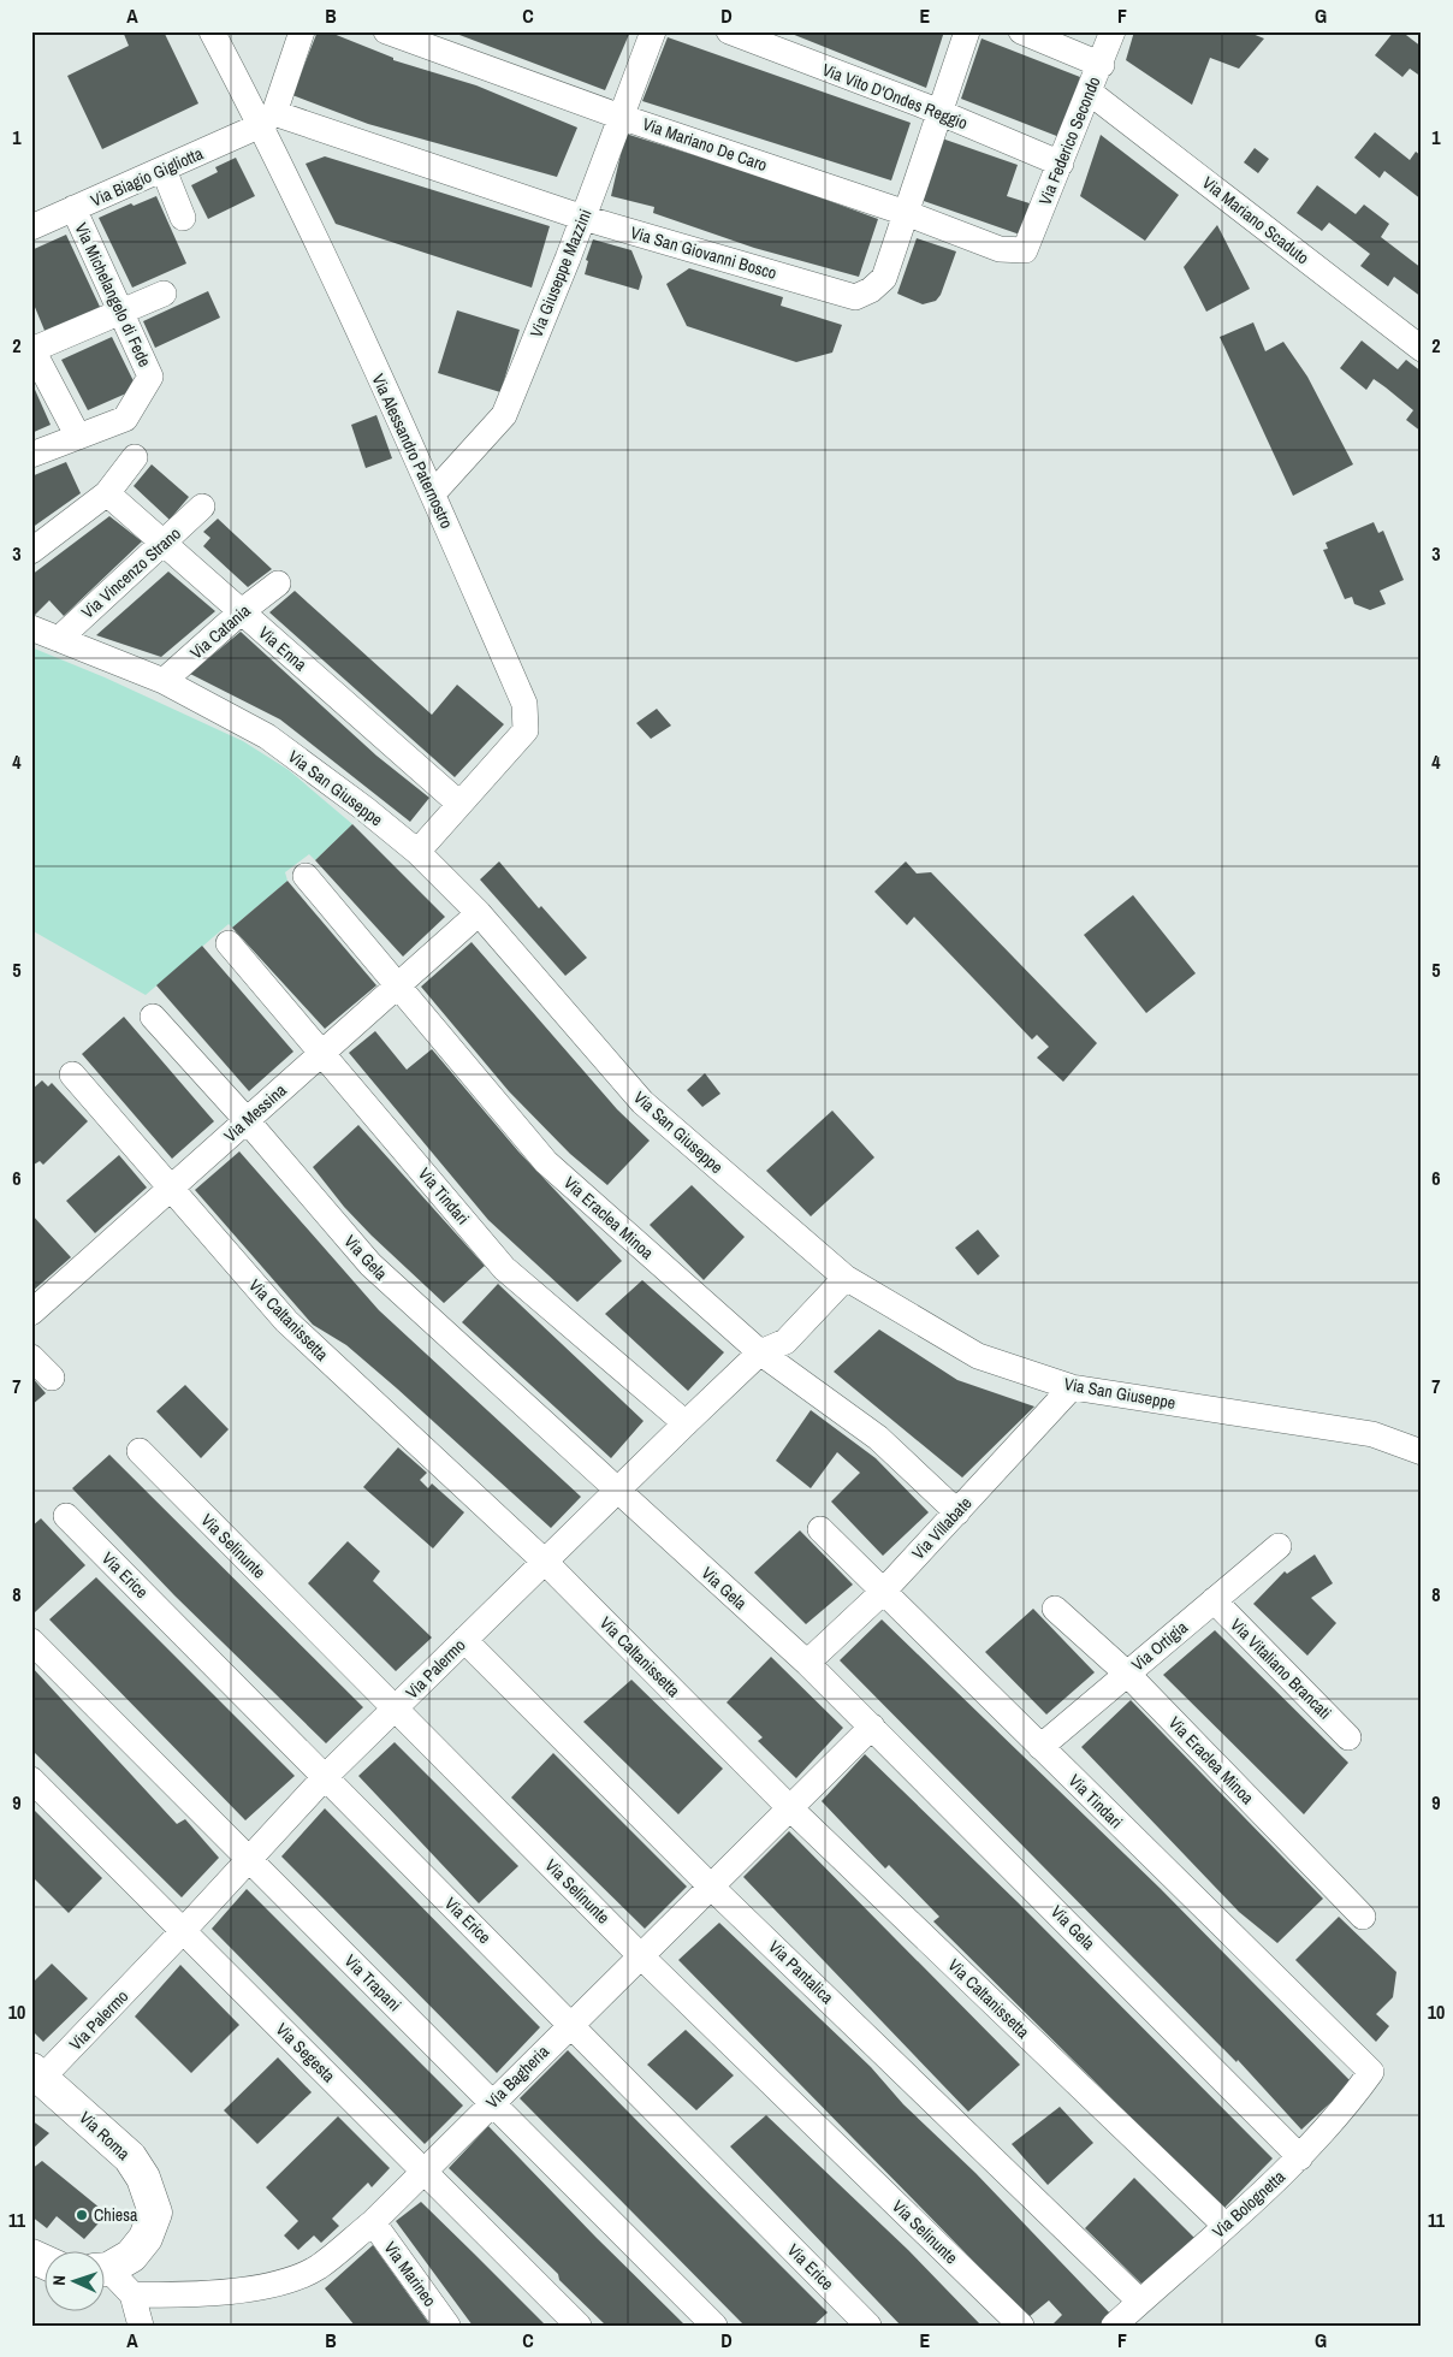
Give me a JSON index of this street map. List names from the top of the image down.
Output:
{
  "streets": {
    "street": [
      "Via Vito D'Ondes Reggio",
      "Via Federico Secondo",
      "Via Mariano De Caro",
      "Via Biagio Gigliotta",
      "Via Mariano Scaduto",
      "Via San Giovanni Bosco",
      "Via Giuseppe Mazzini",
      "Via Michelangelo di Fede",
      "Via Alessandro Paternostro",
      "Via Vincenzo Strano",
      "Via Catania",
      "Via Enna",
      "Via San Giuseppe",
      "Via Messina",
      "Via Tindari",
      "Via Eraclea Minoa",
      "Via Gela",
      "Via Caltanissetta",
      "Via Villabate",
      "Via Selinunte",
      "Via Erice",
      "Via Ortigia",
      "Via Palermo",
      "Via Vitaliano Brancati",
      "Via Pantalica",
      "Via Trapani",
      "Via Segesta",
      "Via Bagheria",
      "Via Roma",
      "Via Bolognetta",
      "Via Marineo"
    ]
  },
  "crossings": [
    ["Via Vito D'Ondes Reggio", "Via Federico Secondo"],
    ["Via Vito D'Ondes Reggio", "Via San Giovanni Bosco"],
    ["Via Federico Secondo", "Via Mariano De Caro"],
    ["Via Federico Secondo", "Via Mariano Scaduto"],
    ["Via Mariano De Caro", "Via San Giovanni Bosco"],
    ["Via Mariano De Caro", "Via Giuseppe Mazzini"],
    ["Via Biagio Gigliotta", "Via San Giovanni Bosco"],
    ["Via Biagio Gigliotta", "Via Michelangelo di Fede"],
    ["Via Biagio Gigliotta", "Via Alessandro Paternostro"],
    ["Via San Giovanni Bosco", "Via Giuseppe Mazzini"],
    ["Via San Giovanni Bosco", "Via Alessandro Paternostro"],
    ["Via Giuseppe Mazzini", "Via Alessandro Paternostro"],
    ["Via Alessandro Paternostro", "Via Enna"],
    ["Via Alessandro Paternostro", "Via San Giuseppe"],
    ["Via Vincenzo Strano", "Via Enna"],
    ["Via Vincenzo Strano", "Via San Giuseppe"],
    ["Via Catania", "Via Enna"],
    ["Via Catania", "Via San Giuseppe"],
    ["Via San Giuseppe", "Via Messina"],
    ["Via San Giuseppe", "Via Villabate"],
    ["Via San Giuseppe", "Via Palermo"],
    ["Via Messina", "Via Tindari"],
    ["Via Messina", "Via Eraclea Minoa"],
    ["Via Messina", "Via Gela"],
    ["Via Messina", "Via Caltanissetta"],
    ["Via Tindari", "Via Villabate"],
    ["Via Tindari", "Via Ortigia"],
    ["Via Tindari", "Via Palermo"],
    ["Via Tindari", "Via Bolognetta"],
    ["Via Eraclea Minoa", "Via Villabate"],
    ["Via Eraclea Minoa", "Via Ortigia"],
    ["Via Eraclea Minoa", "Via Palermo"],
    ["Via Gela", "Via Villabate"],
    ["Via Gela", "Via Palermo"],
    ["Via Gela", "Via Bagheria"],
    ["Via Gela", "Via Bolognetta"],
    ["Via Caltanissetta", "Via Palermo"],
    ["Via Caltanissetta", "Via Bagheria"],
    ["Via Caltanissetta", "Via Bolognetta"],
    ["Via Selinunte", "Via Palermo"],
    ["Via Selinunte", "Via Bagheria"],
    ["Via Erice", "Via Palermo"],
    ["Via Erice", "Via Bagheria"],
    ["Via Ortigia", "Via Vitaliano Brancati"],
    ["Via Palermo", "Via Pantalica"],
    ["Via Palermo", "Via Trapani"],
    ["Via Palermo", "Via Segesta"],
    ["Via Palermo", "Via Roma"],
    ["Via Pantalica", "Via Bagheria"],
    ["Via Pantalica", "Via Bolognetta"],
    ["Via Trapani", "Via Bagheria"],
    ["Via Segesta", "Via Bagheria"],
    ["Via Bagheria", "Via Marineo"]
  ],
  "places": ["Chiesa"],
  "north": "left",
  "grid": {
    "columns": [
      "A",
      "B",
      "C",
      "D",
      "E",
      "F",
      "G"
    ],
    "rows": [
      "1",
      "2",
      "3",
      "4",
      "5",
      "6",
      "7",
      "8",
      "9",
      "10",
      "11"
    ]
  }
}
